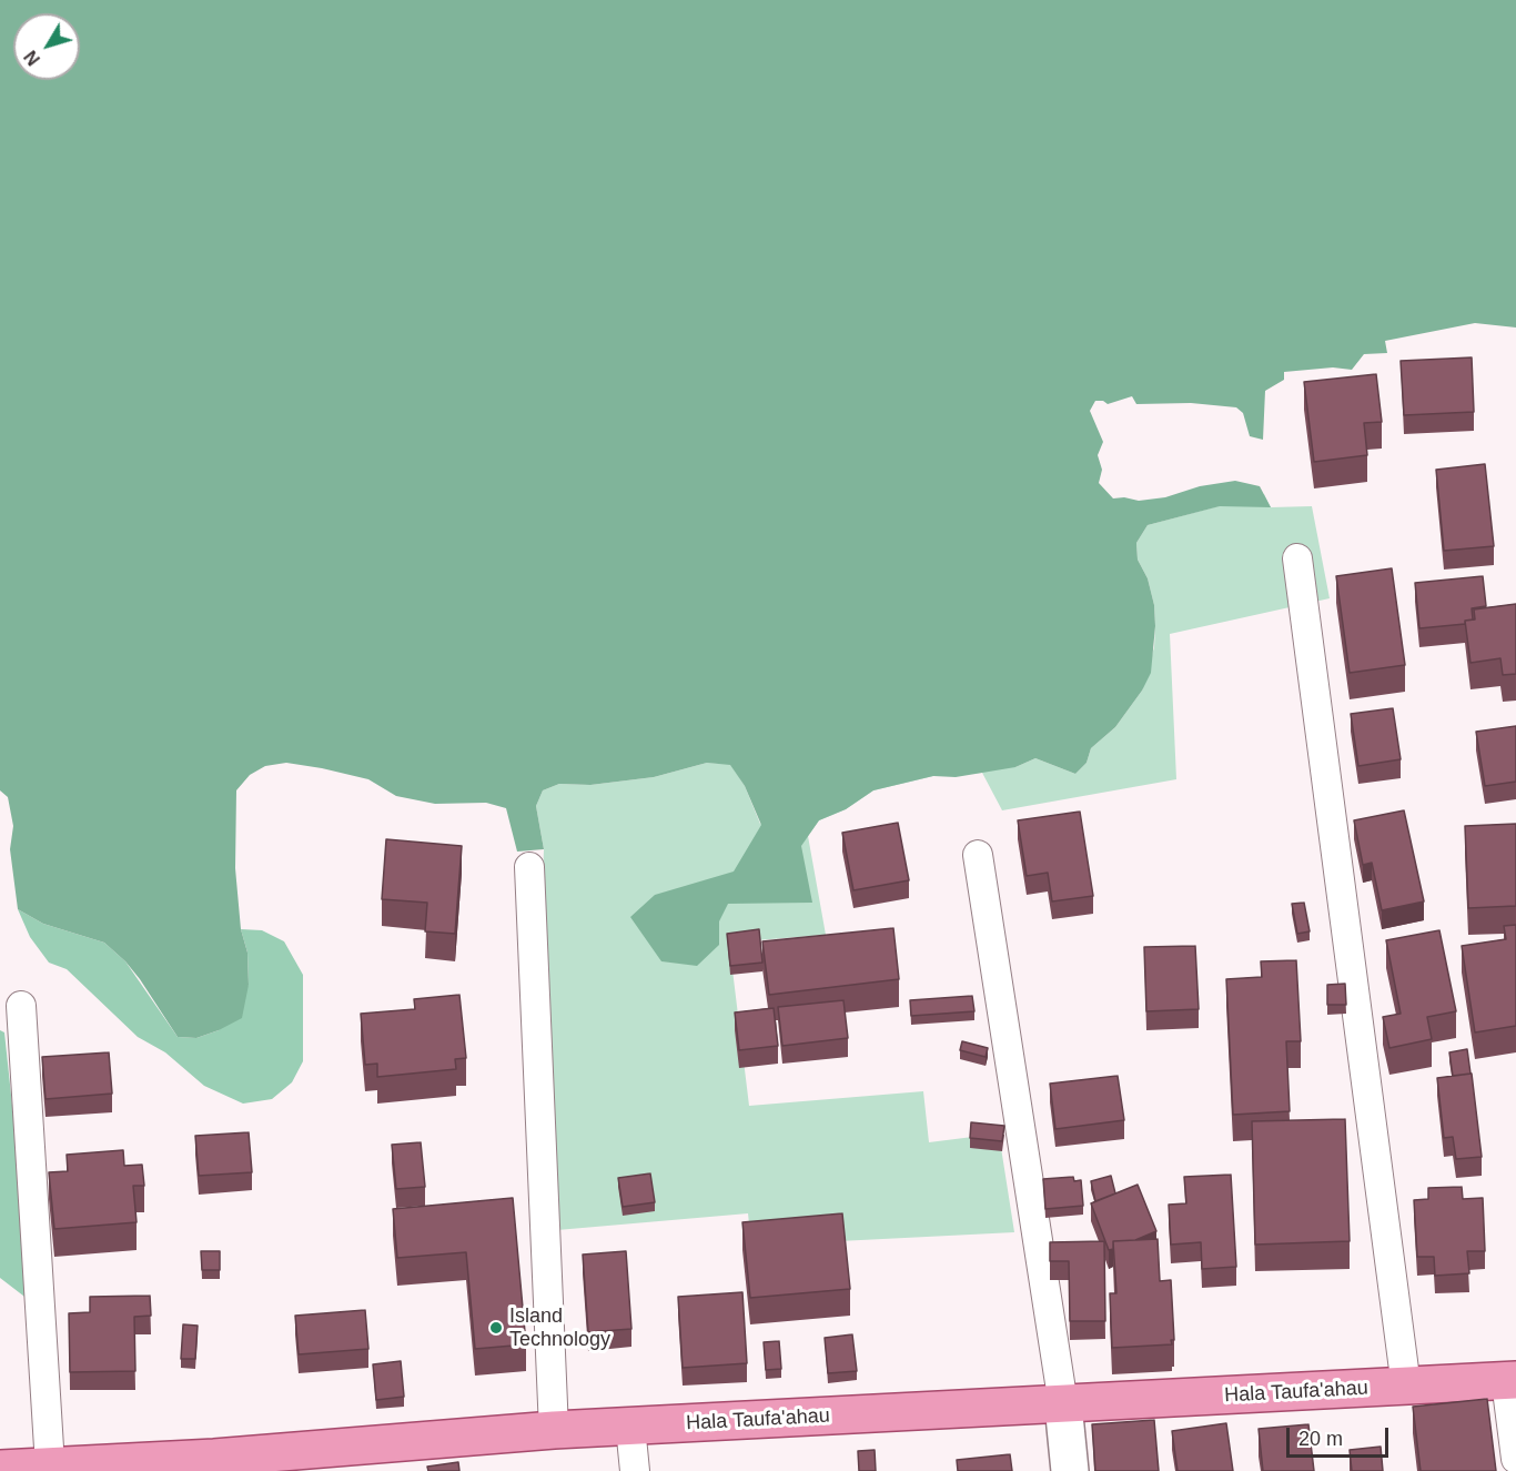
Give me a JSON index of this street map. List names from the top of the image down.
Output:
{
  "streets": {
    "main road": ["Hala Taufa'ahau"]
  },
  "places": ["Island Technology"],
  "scale_bar": "20 m",
  "north": "bottom left"
}
